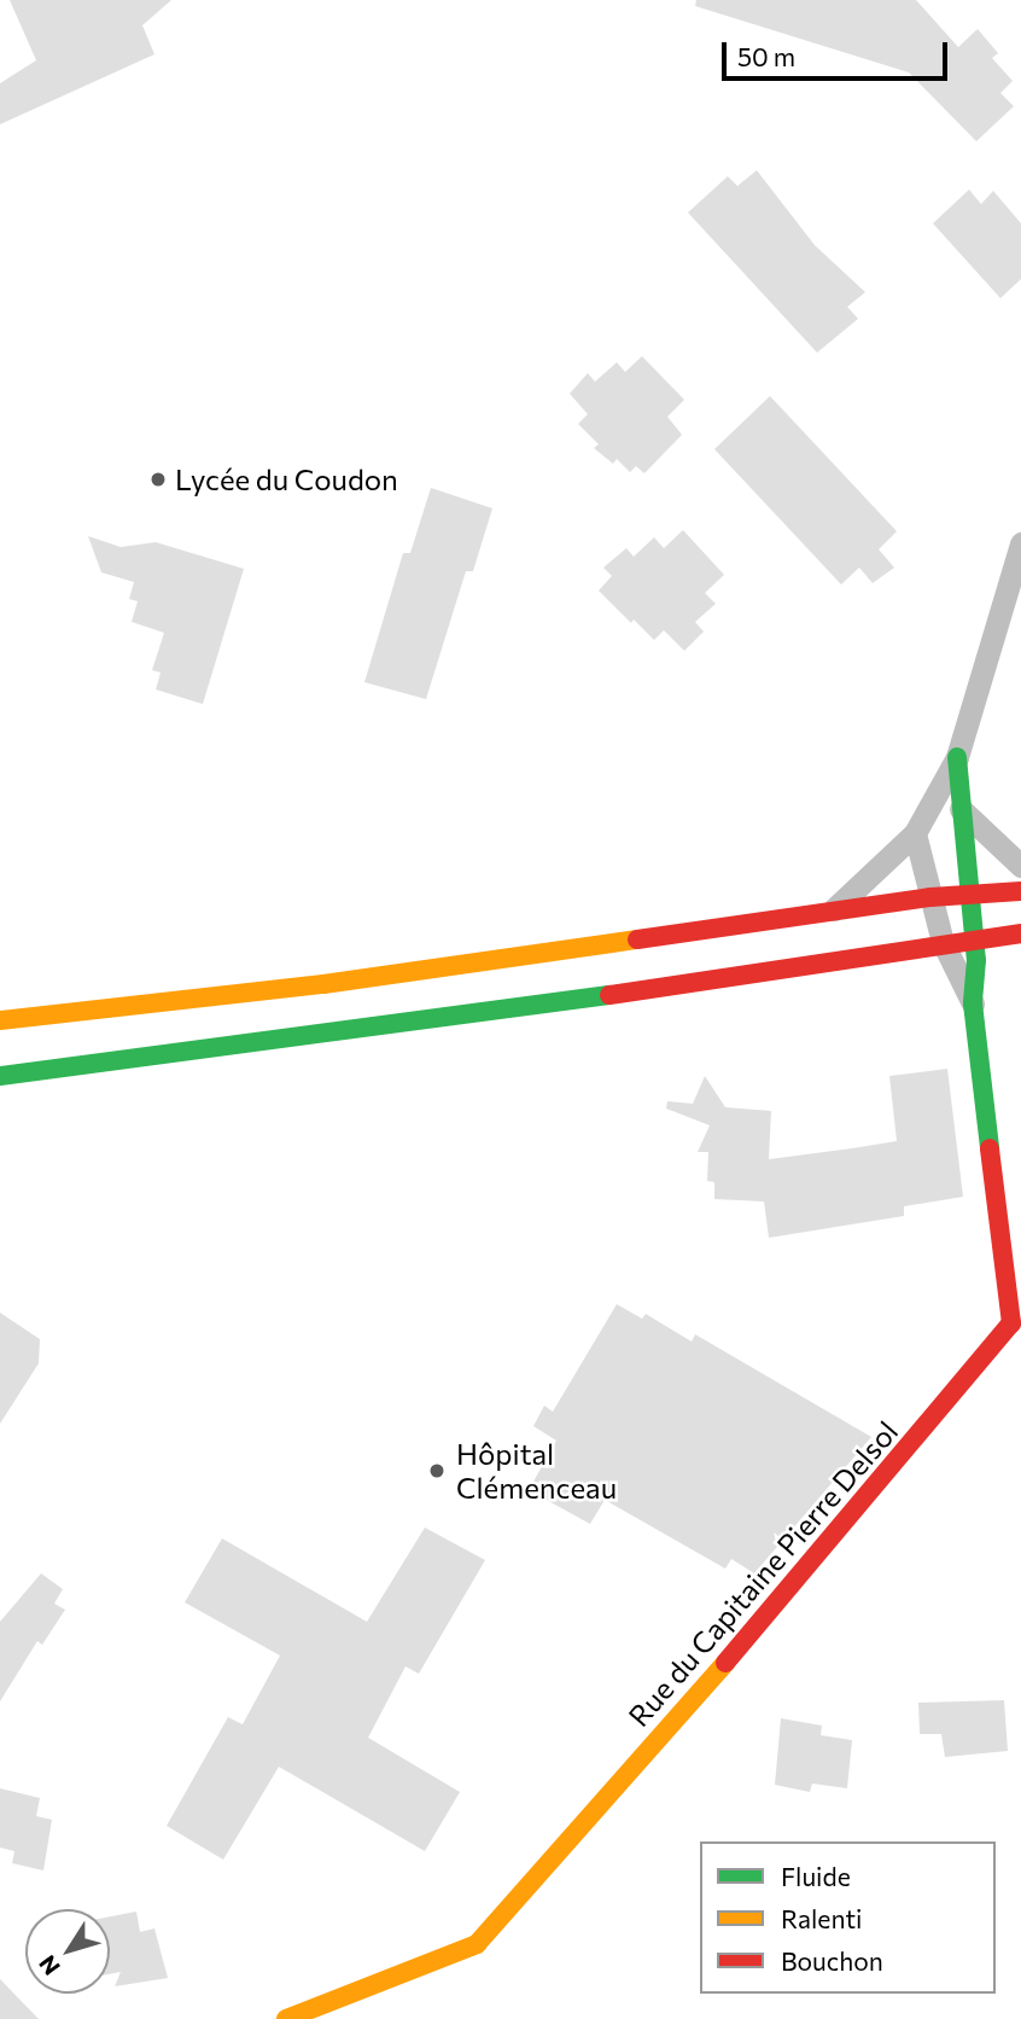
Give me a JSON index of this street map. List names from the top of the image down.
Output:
{
  "streets": {
    "main road": ["Rue du Capitaine Pierre Delsol"]
  },
  "places": ["Lycée du Coudon", "Hôpital Clémenceau"],
  "legend": ["Fluide", "Ralenti", "Bouchon"],
  "scale_bar": "50 m",
  "north": "bottom left"
}
